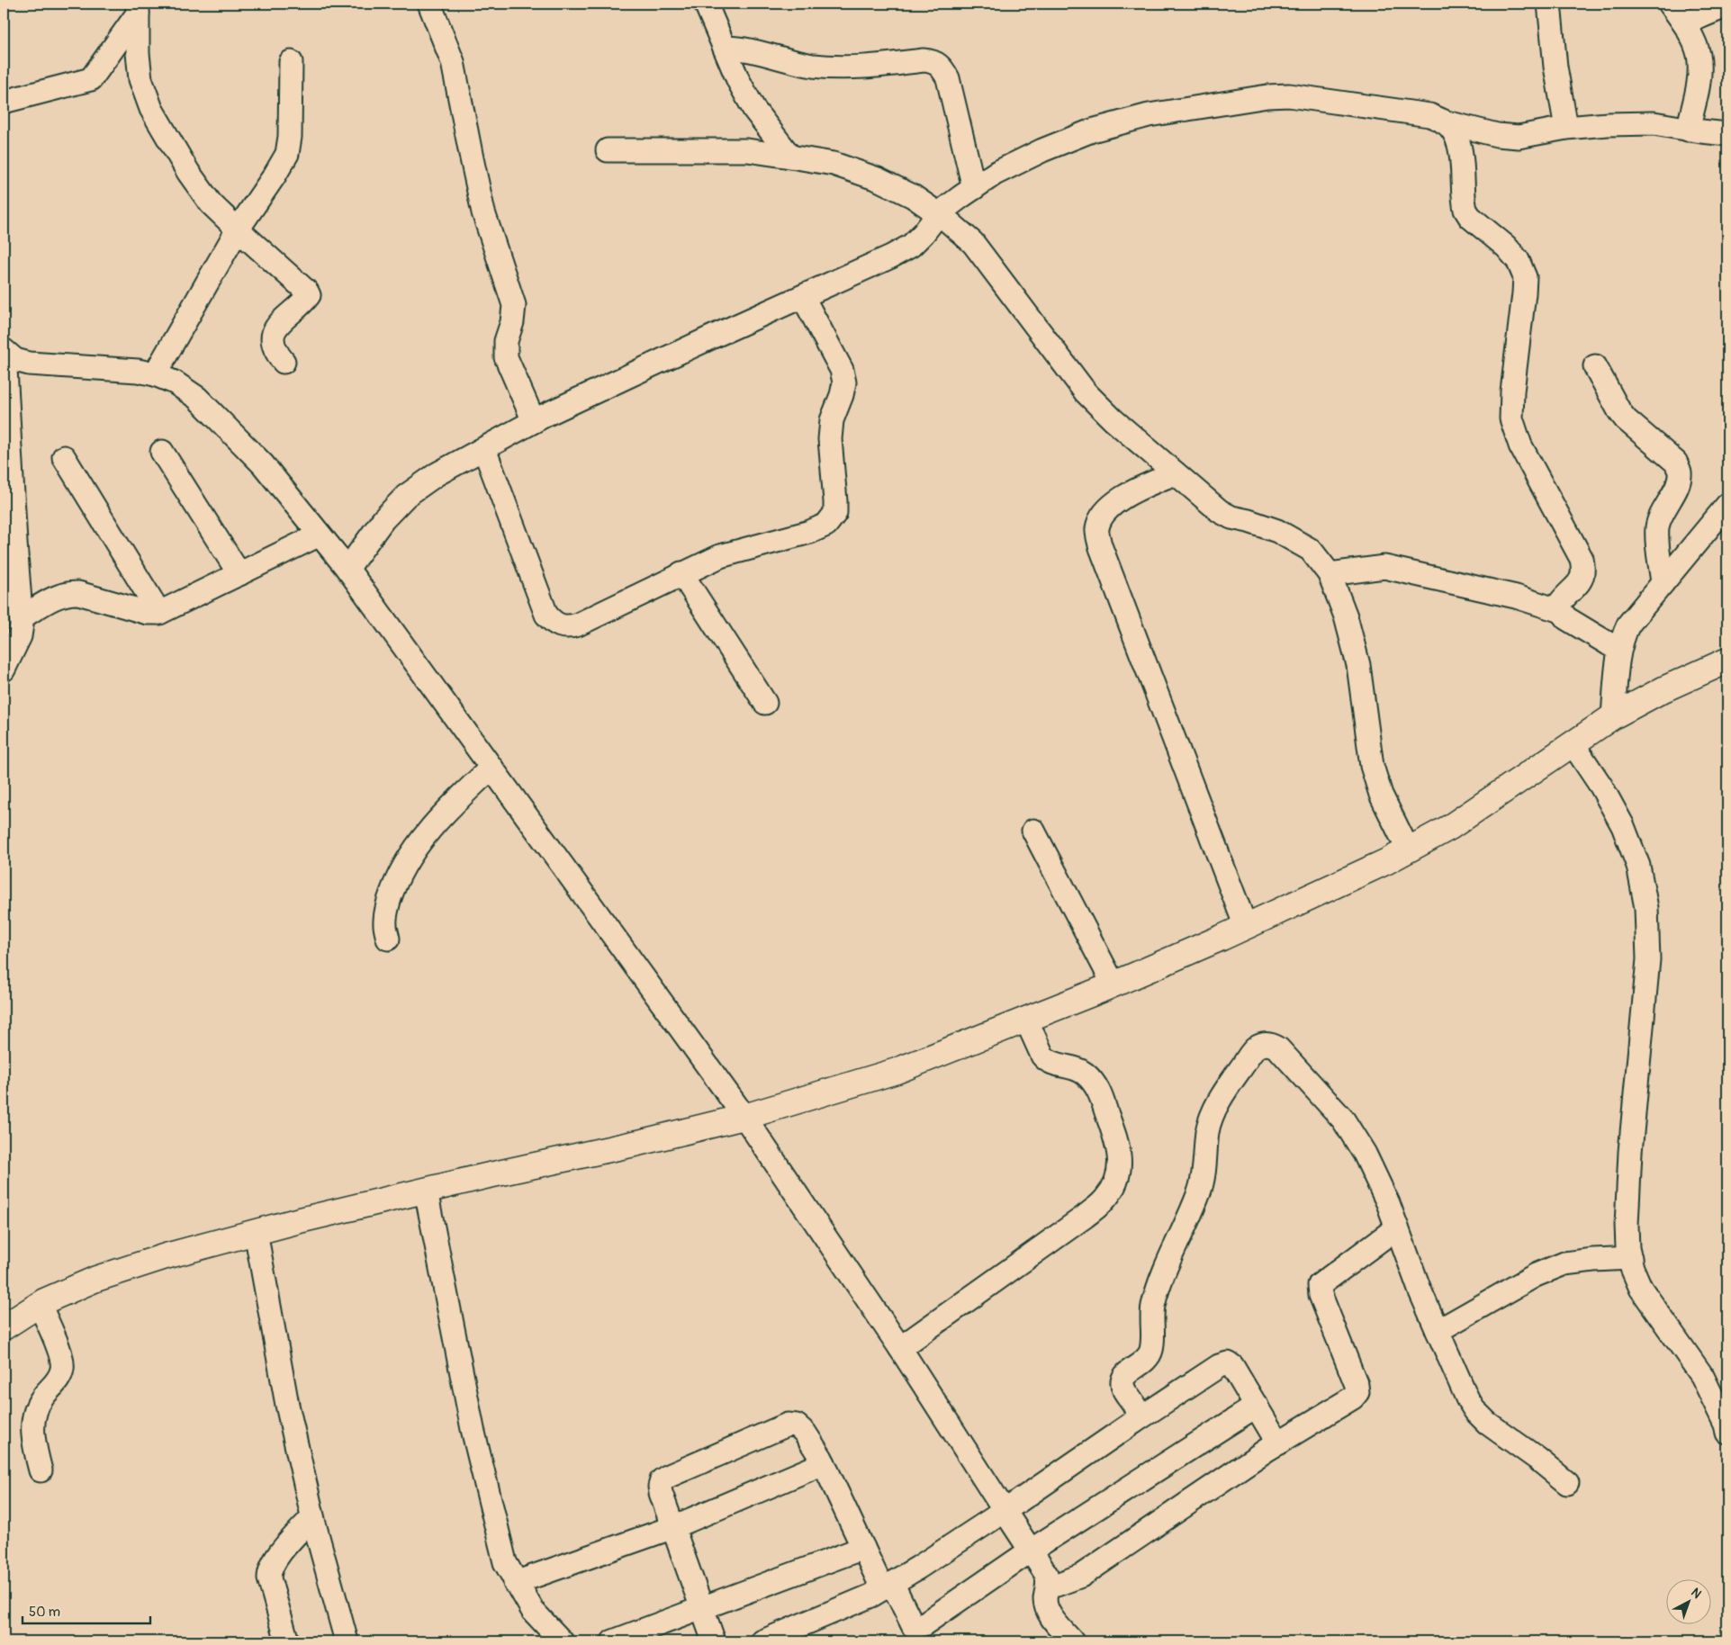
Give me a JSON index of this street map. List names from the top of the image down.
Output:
{
  "scale_bar": "50 m",
  "north": "top right"
}
